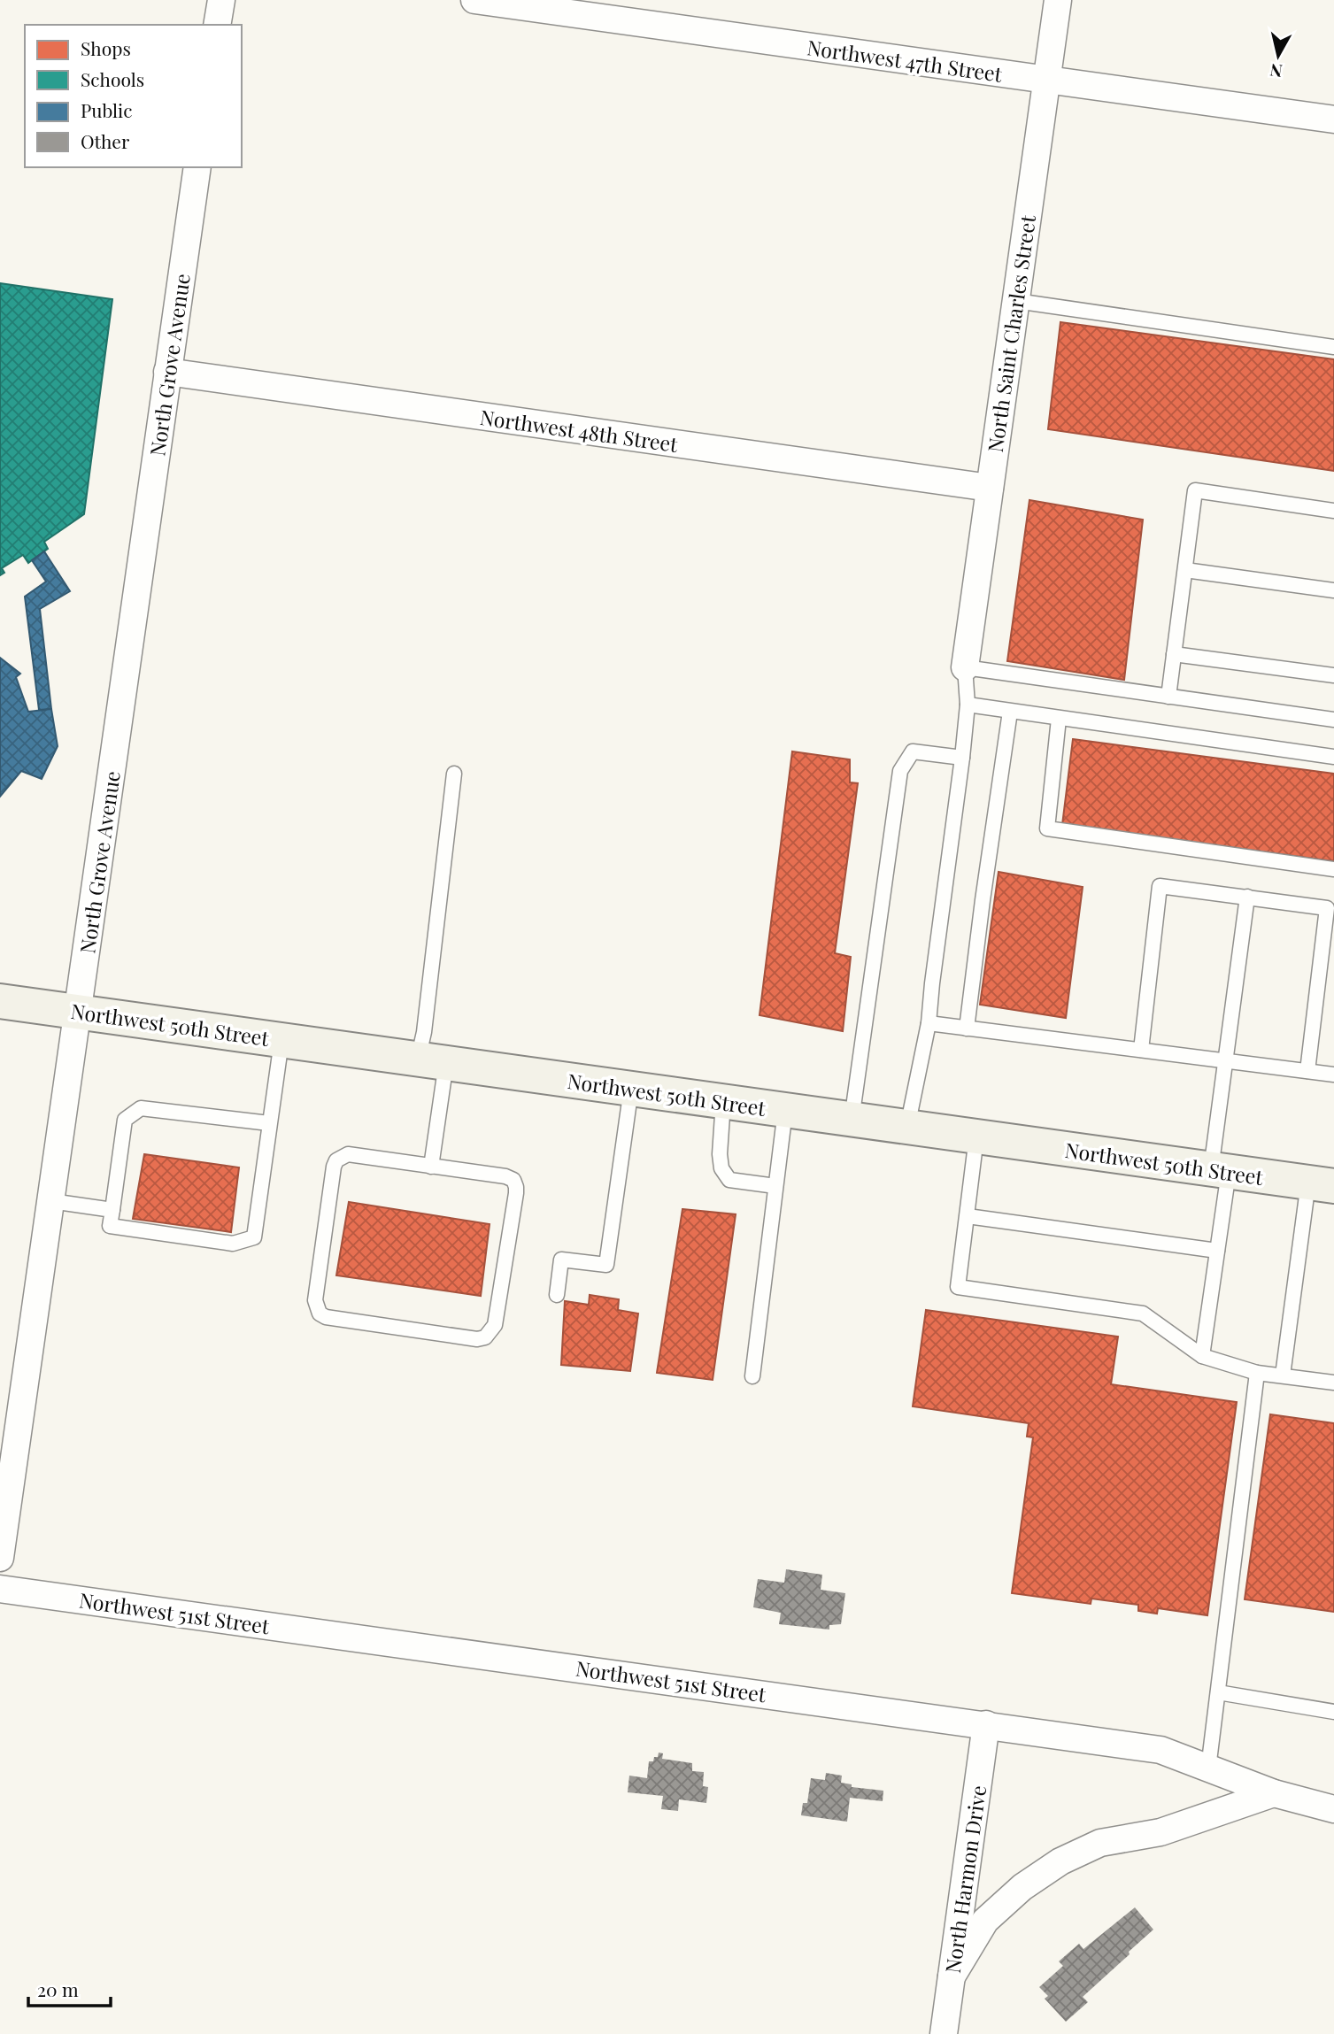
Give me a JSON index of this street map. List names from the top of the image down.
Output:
{
  "streets": {
    "main road": ["Northwest 50th Street"],
    "street": [
      "Northwest 47th Street",
      "North Saint Charles Street",
      "North Grove Avenue",
      "Northwest 48th Street",
      "Northwest 51st Street",
      "North Harmon Drive"
    ]
  },
  "crossings": [
    ["Northwest 47th Street", "North Saint Charles Street"],
    ["North Saint Charles Street", "Northwest 48th Street"],
    ["North Grove Avenue", "Northwest 48th Street"],
    ["North Grove Avenue", "Northwest 50th Street"],
    ["Northwest 51st Street", "North Harmon Drive"]
  ],
  "legend": [
    "Shops",
    "Schools",
    "Public",
    "Other"
  ],
  "scale_bar": "20 m",
  "north": "bottom"
}
